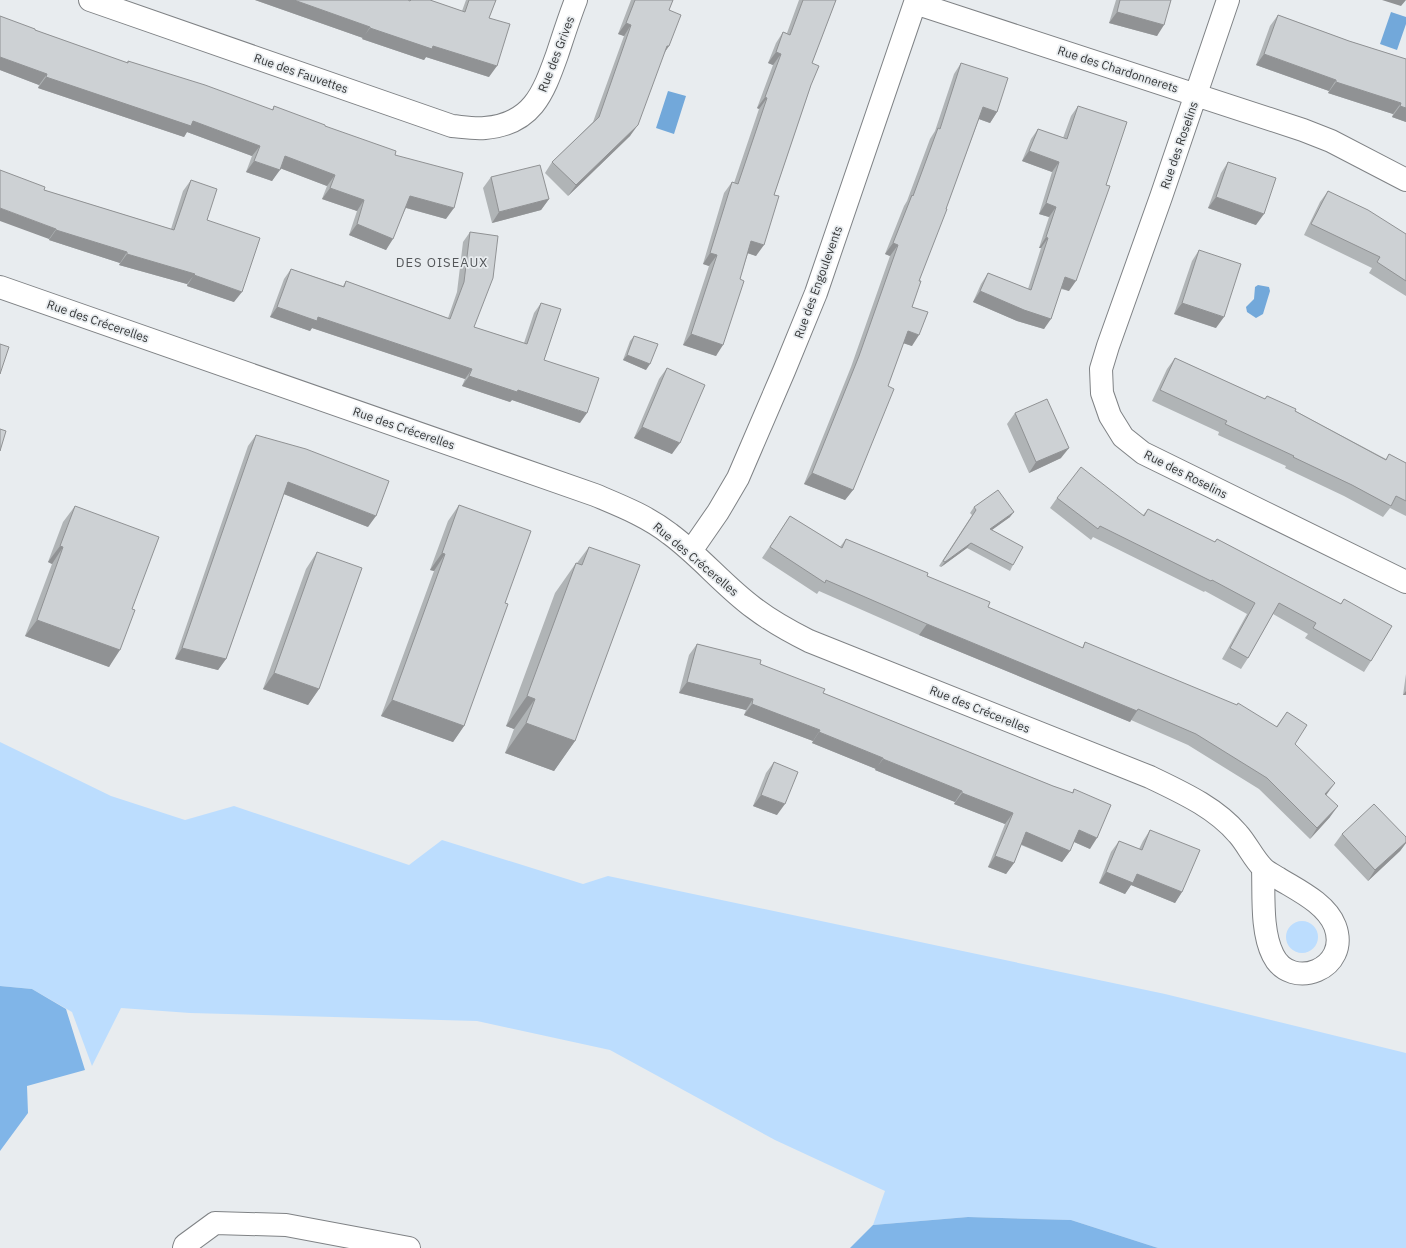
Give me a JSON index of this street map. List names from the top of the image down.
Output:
{
  "streets": {
    "street": [
      "Rue des Grives",
      "Rue des Chardonnerets",
      "Rue des Fauvettes",
      "Rue des Roselins",
      "Rue des Engoulevents",
      "Rue des Crécerelles"
    ]
  },
  "crossings": [
    ["Rue des Grives", "Rue des Fauvettes"],
    ["Rue des Chardonnerets", "Rue des Roselins"],
    ["Rue des Chardonnerets", "Rue des Engoulevents"],
    ["Rue des Engoulevents", "Rue des Crécerelles"]
  ],
  "districts": ["DES OISEAUX"]
}
